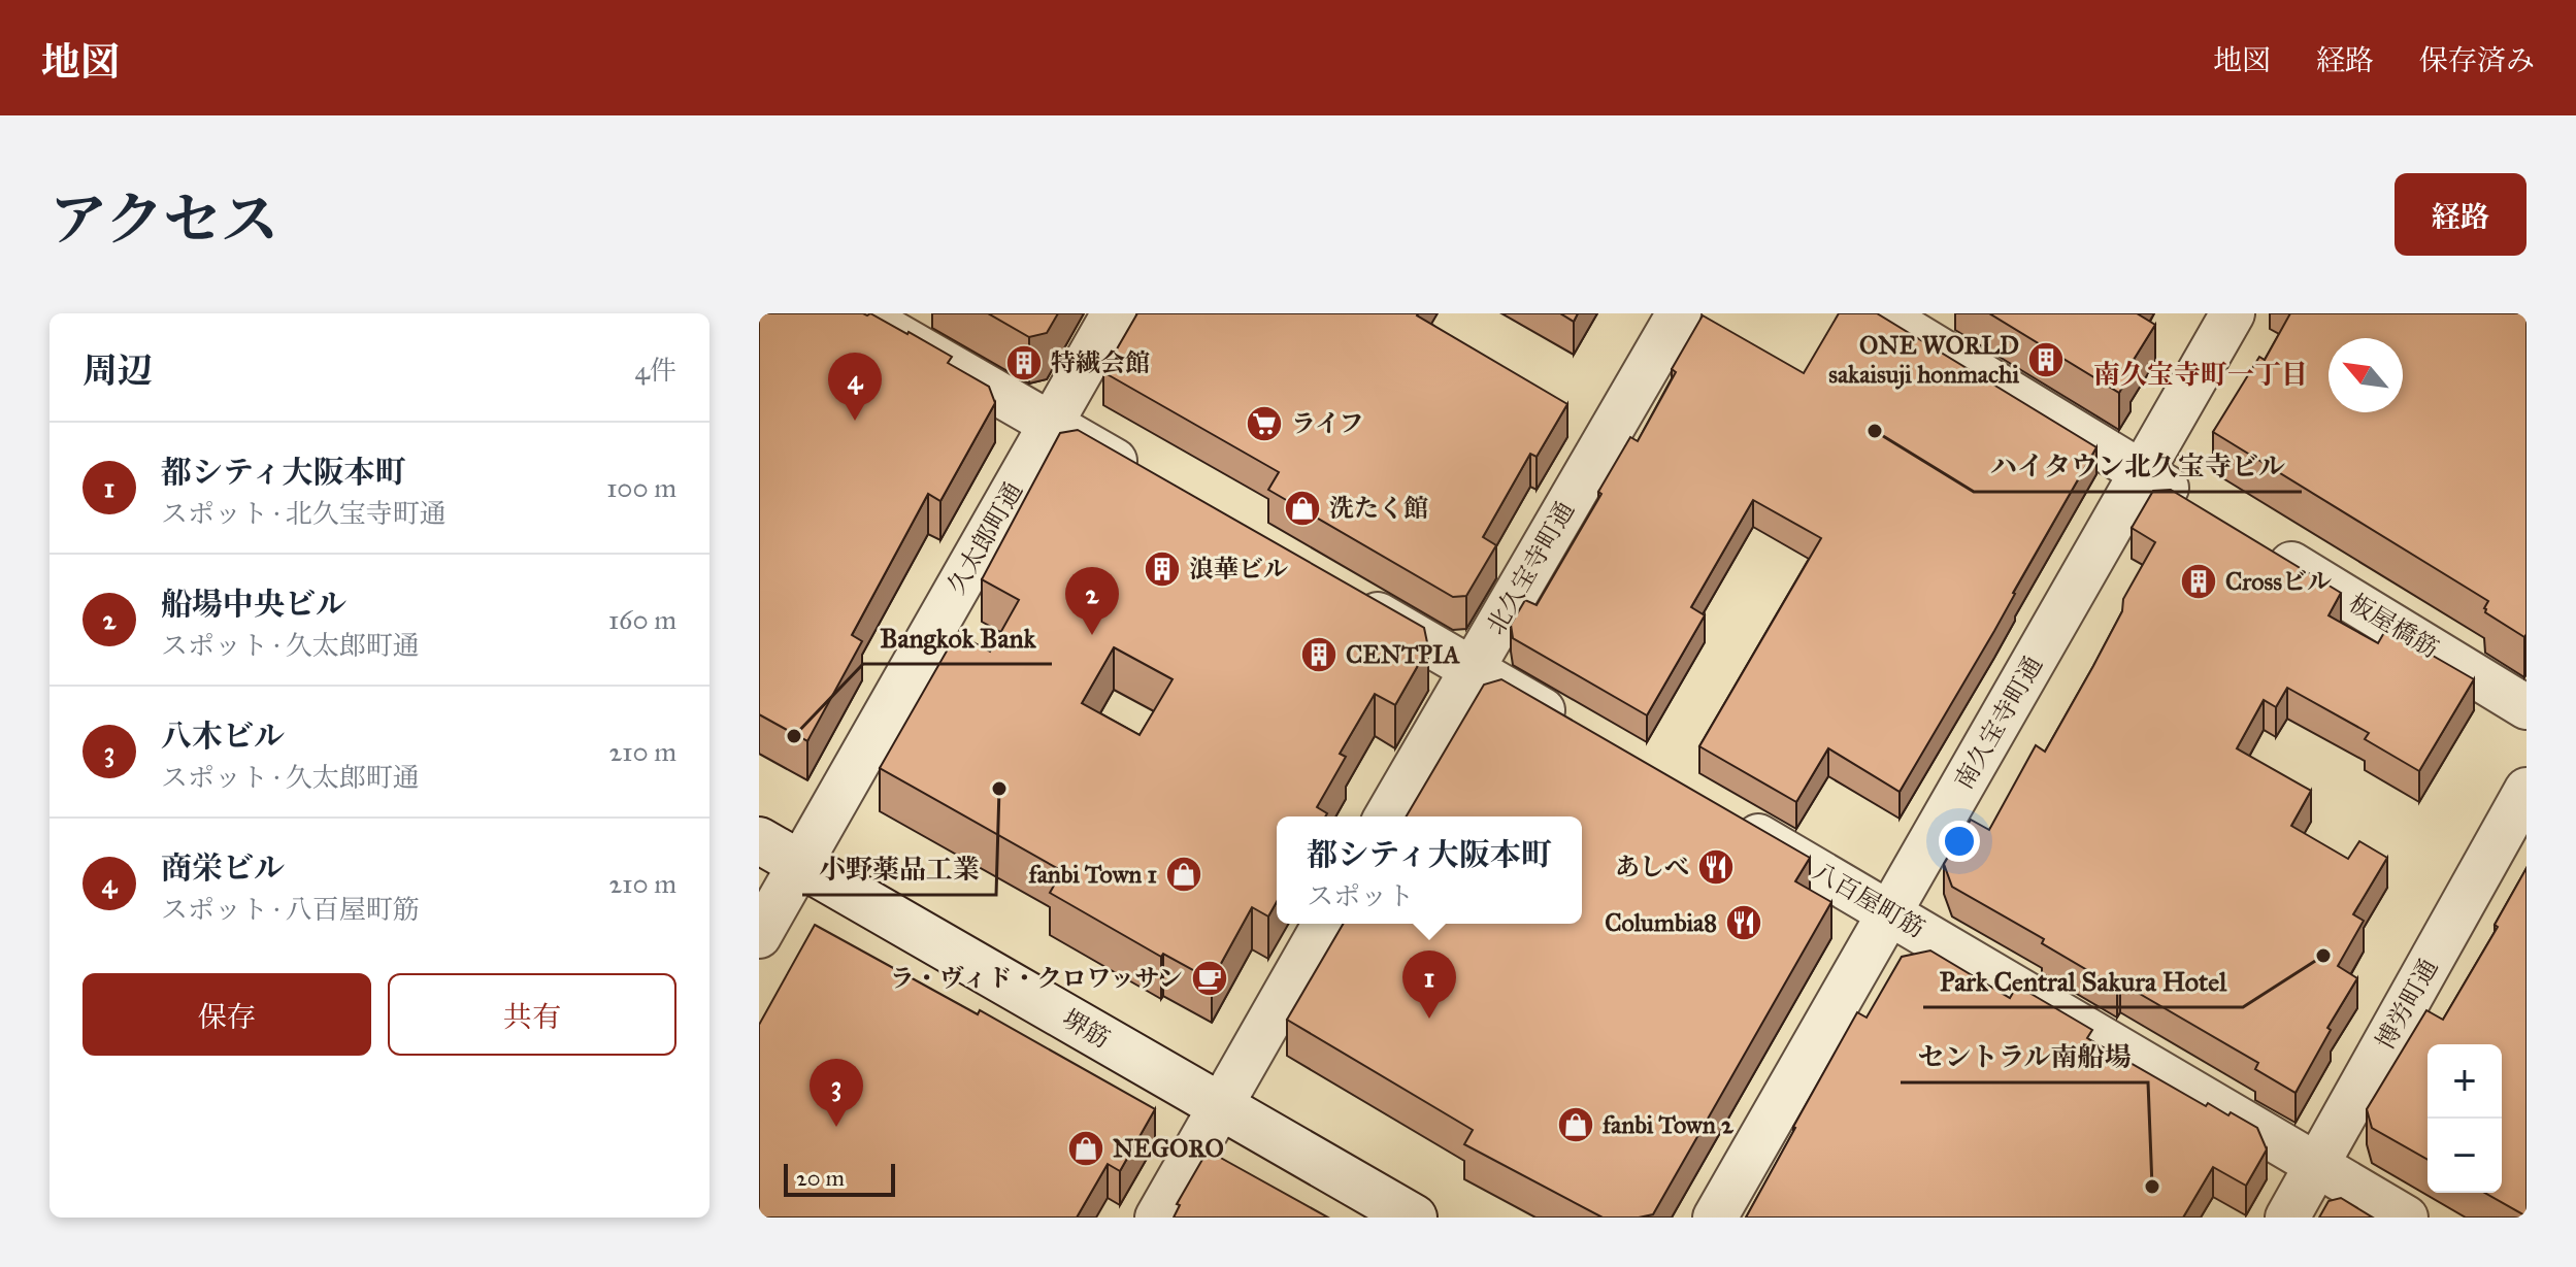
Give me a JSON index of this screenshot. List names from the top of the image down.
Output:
{
  "streets": {
    "main road": ["堺筋"],
    "street": [
      "久太郎町通",
      "北久宝寺町通",
      "板屋橋筋",
      "南久宝寺町通",
      "八百屋町筋",
      "博労町通"
    ]
  },
  "crossings": [
    ["久太郎町通", "堺筋"],
    ["南久宝寺町通", "八百屋町筋"],
    ["八百屋町筋", "博労町通"]
  ],
  "districts": ["南久宝寺町一丁目"],
  "places": {
    "building": [
      "ONE WORLD sakaisuji honmachi",
      "特繊会館",
      "浪華ビル",
      "Crossビル",
      "CENTPIA"
    ],
    "supermarket": ["ライフ"],
    "other": [
      "ハイタウン北久宝寺ビル",
      "Bangkok Bank",
      "小野薬品工業",
      "Park Central Sakura Hotel",
      "セントラル南船場"
    ],
    "shop": [
      "洗たく館",
      "fanbi Town 1",
      "fanbi Town 2",
      "NEGORO"
    ],
    "restaurant": ["あしべ", "Columbia8"],
    "cafe": ["ラ・ヴィド・クロワッサン"]
  },
  "scale_bar": "20 m",
  "north": "top left",
  "page": {
    "header": "地図",
    "nav": ["地図", "経路", "保存済み"],
    "title": "アクセス",
    "buttons": [
      "経路",
      ["保存", "共有"]
    ],
    "heading": ["周辺", "4件"],
    "pins": [
      "4",
      "2",
      "1",
      "3"
    ],
    "list": [
      {
        "mark": "1",
        "name": "都シティ大阪本町",
        "note": "スポット · 北久宝寺町通",
        "value": "100 m"
      },
      {
        "mark": "2",
        "name": "船場中央ビル",
        "note": "スポット · 久太郎町通",
        "value": "160 m"
      },
      {
        "mark": "3",
        "name": "八木ビル",
        "note": "スポット · 久太郎町通",
        "value": "210 m"
      },
      {
        "mark": "4",
        "name": "商栄ビル",
        "note": "スポット · 八百屋町筋",
        "value": "210 m"
      }
    ],
    "popup": ["都シティ大阪本町", "スポット"],
    "map_buttons": ["+", "−"],
    "scale": "20 m"
  }
}
